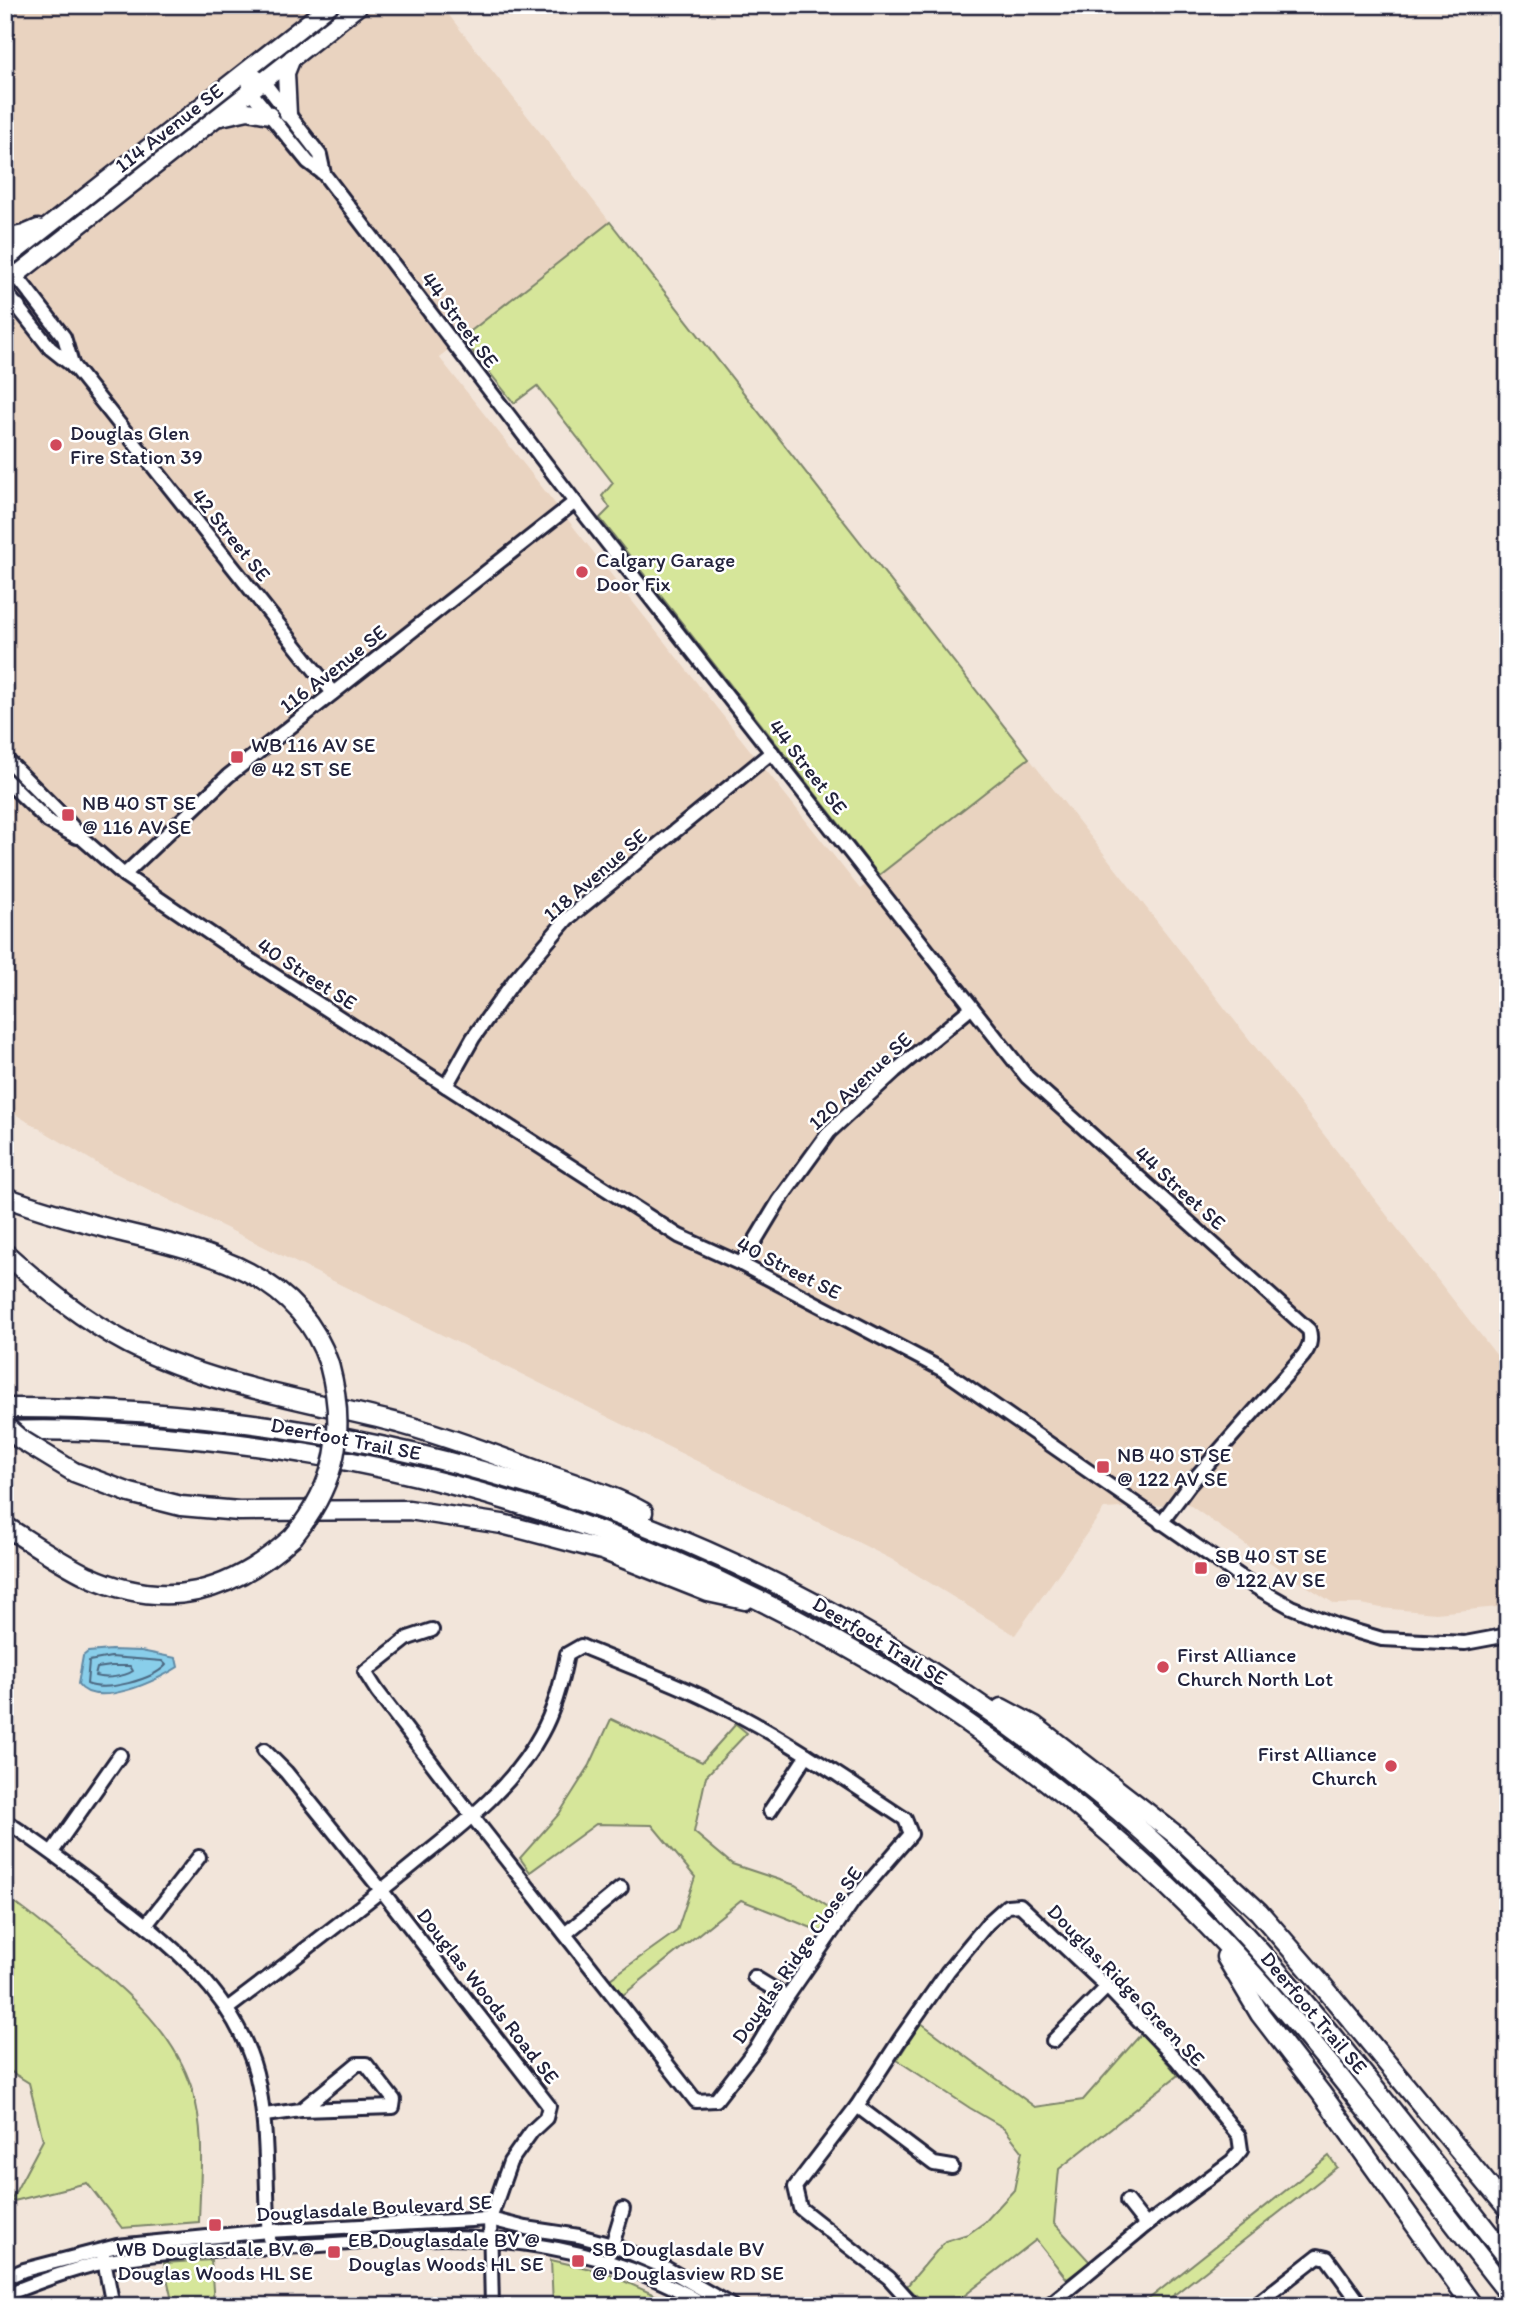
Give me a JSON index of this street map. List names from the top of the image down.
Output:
{
  "streets": {
    "highway": ["Deerfoot Trail SE"],
    "main road": ["114 Avenue SE"],
    "street": [
      "44 Street SE",
      "42 Street SE",
      "116 Avenue SE",
      "118 Avenue SE",
      "40 Street SE",
      "120 Avenue SE",
      "Douglas Ridge Close SE",
      "Douglas Ridge Green SE",
      "Douglas Woods Road SE",
      "Douglasdale Boulevard SE"
    ]
  },
  "crossings": [
    ["114 Avenue SE", "44 Street SE"],
    ["114 Avenue SE", "42 Street SE"],
    ["44 Street SE", "116 Avenue SE"],
    ["44 Street SE", "118 Avenue SE"],
    ["44 Street SE", "40 Street SE"],
    ["44 Street SE", "120 Avenue SE"],
    ["42 Street SE", "116 Avenue SE"],
    ["116 Avenue SE", "40 Street SE"],
    ["118 Avenue SE", "40 Street SE"],
    ["40 Street SE", "120 Avenue SE"],
    ["Douglas Ridge Close SE", "Douglas Woods Road SE"],
    ["Douglas Woods Road SE", "Douglasdale Boulevard SE"]
  ],
  "places": {
    "other": [
      "Douglas Glen Fire Station 39",
      "Calgary Garage Door Fix",
      "First Alliance Church North Lot",
      "First Alliance Church"
    ],
    "transit": [
      "WB 116 AV SE @ 42 ST SE",
      "NB 40 ST SE @ 116 AV SE",
      "NB 40 ST SE @ 122 AV SE",
      "SB 40 ST SE @ 122 AV SE",
      "WB Douglasdale BV @ Douglas Woods HL SE",
      "EB Douglasdale BV @ Douglas Woods HL SE",
      "SB Douglasdale BV @ Douglasview RD SE"
    ]
  }
}
